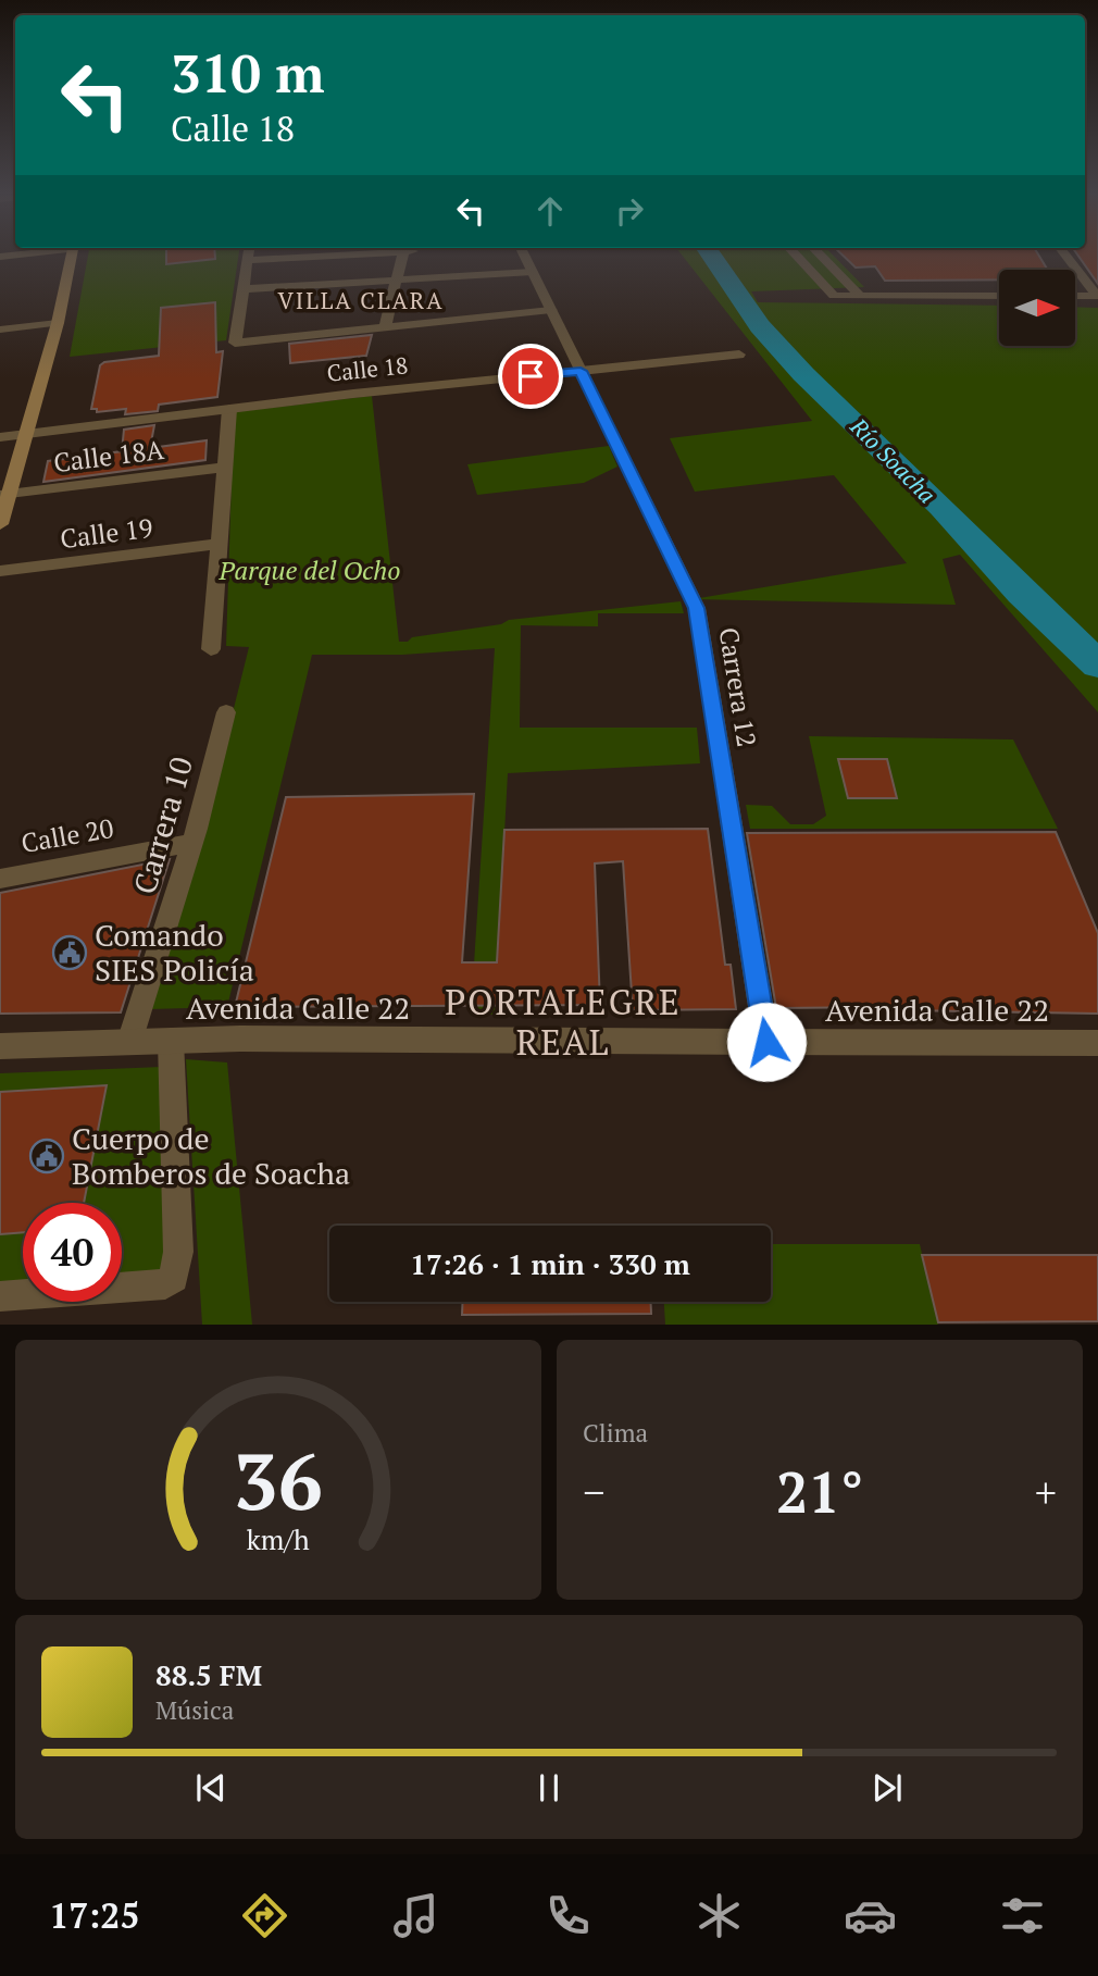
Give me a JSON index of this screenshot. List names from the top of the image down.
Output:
{
  "streets": {
    "street": [
      "Calle 18",
      "Calle 18A",
      "Calle 19",
      "Carrera 12",
      "Carrera 10",
      "Calle 20",
      "Avenida Calle 22"
    ]
  },
  "crossings": [
    ["Calle 18", "Carrera 12"],
    ["Carrera 12", "Avenida Calle 22"],
    ["Carrera 10", "Calle 20"],
    ["Carrera 10", "Avenida Calle 22"]
  ],
  "districts": ["VILLA CLARA", "PORTALEGRE REAL"],
  "water": ["Río Soacha"],
  "parks": ["Parque del Ocho"],
  "places": {
    "public building": ["Comando SIES Policía", "Cuerpo de Bomberos de Soacha"]
  },
  "north": "right",
  "page": {
    "turn": ["310 m", "Calle 18"],
    "limit": "40",
    "trip": "17:26 · 1 min · 330 m",
    "tile": "Clima",
    "heat": ["−", "21°", "+"],
    "song": ["88.5 FM", "Música"],
    "tabs": "17:25",
    "gauge": ["36", "km/h"]
  }
}
